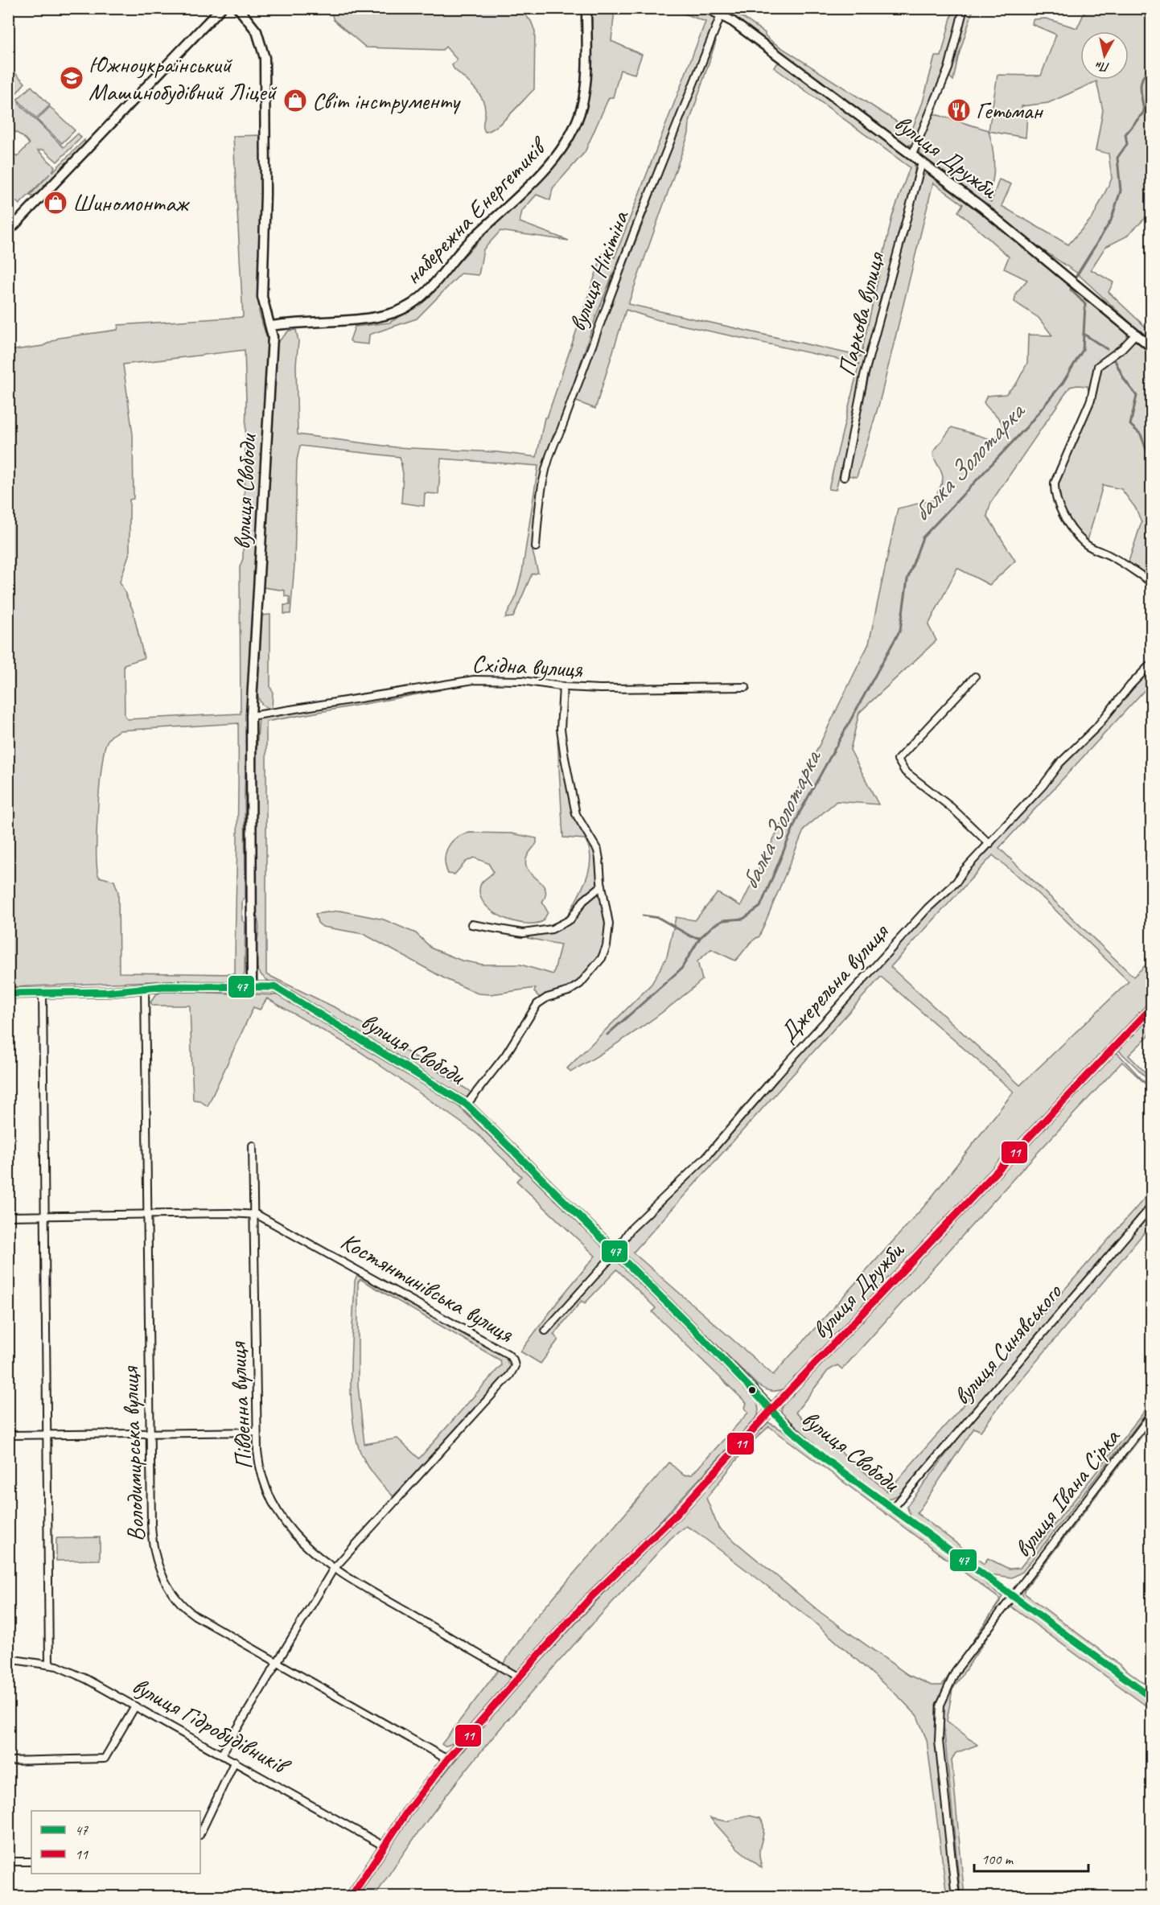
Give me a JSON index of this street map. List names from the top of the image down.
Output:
{
  "streets": {
    "street": [
      "вулиця Дружби",
      "набережна Енергетиків",
      "вулиця Нікітіна",
      "Паркова вулиця",
      "вулиця Свободи",
      "Східна вулиця",
      "Джерельна вулиця",
      "Костянтинівська вулиця",
      "вулиця Синявського",
      "Південна вулиця",
      "Володимирська вулиця",
      "вулиця Івана Сірка",
      "вулиця Гідробудівників"
    ]
  },
  "crossings": [
    ["вулиця Дружби", "вулиця Нікітіна"],
    ["вулиця Дружби", "Паркова вулиця"],
    ["вулиця Дружби", "вулиця Свободи"],
    ["вулиця Дружби", "Південна вулиця"],
    ["вулиця Дружби", "Володимирська вулиця"],
    ["вулиця Дружби", "вулиця Гідробудівників"],
    ["набережна Енергетиків", "вулиця Свободи"],
    ["вулиця Свободи", "Східна вулиця"],
    ["вулиця Свободи", "Джерельна вулиця"],
    ["вулиця Свободи", "вулиця Синявського"],
    ["вулиця Свободи", "Володимирська вулиця"],
    ["вулиця Свободи", "вулиця Івана Сірка"],
    ["Костянтинівська вулиця", "Південна вулиця"],
    ["Костянтинівська вулиця", "Володимирська вулиця"],
    ["Костянтинівська вулиця", "вулиця Гідробудівників"]
  ],
  "water": ["балка Золотарка"],
  "places": {
    "school or university": ["Южноукраїнський Машинобудівний Ліцей"],
    "shop": ["Світ інструменту", "Шиномонтаж"],
    "restaurant": ["Гетьман"]
  },
  "lines": ["transit line 47", "transit line 11"],
  "legend": ["47", "11"],
  "scale_bar": "100 m",
  "north": "bottom"
}
